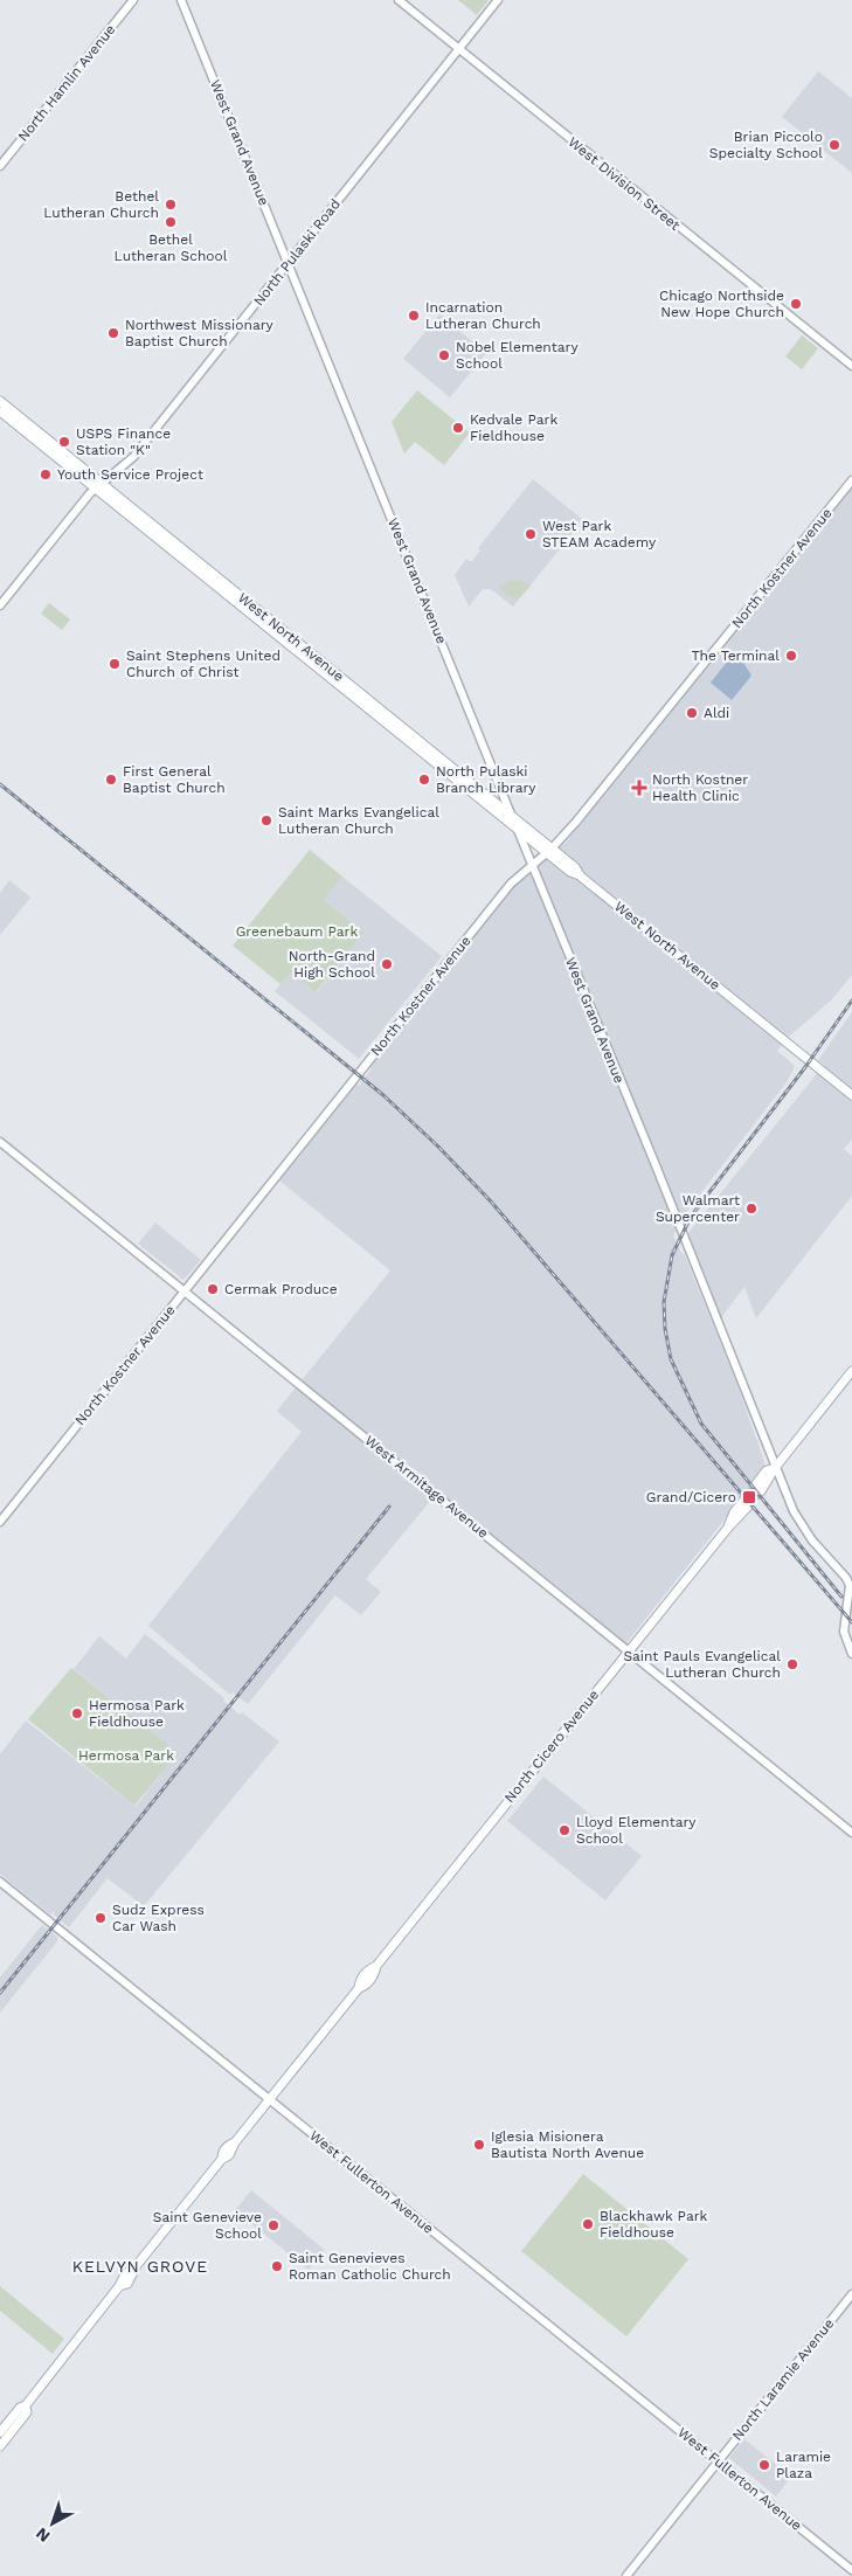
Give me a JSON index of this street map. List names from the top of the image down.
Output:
{
  "streets": {
    "main road": [
      "North Hamlin Avenue",
      "West Grand Avenue",
      "West Division Street",
      "North Pulaski Road",
      "North Kostner Avenue",
      "West North Avenue",
      "West Armitage Avenue",
      "North Cicero Avenue",
      "West Fullerton Avenue",
      "North Laramie Avenue"
    ]
  },
  "crossings": [
    ["West Grand Avenue", "North Pulaski Road"],
    ["West Grand Avenue", "North Kostner Avenue"],
    ["West Grand Avenue", "West North Avenue"],
    ["West Division Street", "North Pulaski Road"],
    ["North Pulaski Road", "West North Avenue"],
    ["North Kostner Avenue", "West North Avenue"],
    ["North Kostner Avenue", "West Armitage Avenue"],
    ["West Armitage Avenue", "North Cicero Avenue"],
    ["North Cicero Avenue", "West Fullerton Avenue"],
    ["West Fullerton Avenue", "North Laramie Avenue"]
  ],
  "districts": ["KELVYN GROVE"],
  "parks": ["Greenebaum Park", "Hermosa Park"],
  "places": {
    "other": [
      "Brian Piccolo Specialty School",
      "Bethel Lutheran Church",
      "Bethel Lutheran School",
      "Chicago Northside New Hope Church",
      "Incarnation Lutheran Church",
      "Northwest Missionary Baptist Church",
      "Nobel Elementary School",
      "Kedvale Park Fieldhouse",
      "USPS Finance Station \"K\"",
      "Youth Service Project",
      "West Park STEAM Academy",
      "The Terminal",
      "Saint Stephens United Church of Christ",
      "Aldi",
      "First General Baptist Church",
      "North Pulaski Branch Library",
      "Saint Marks Evangelical Lutheran Church",
      "North-Grand High School",
      "Walmart Supercenter",
      "Cermak Produce",
      "Saint Pauls Evangelical Lutheran Church",
      "Hermosa Park Fieldhouse",
      "Lloyd Elementary School",
      "Sudz Express Car Wash",
      "Iglesia Misionera Bautista North Avenue",
      "Blackhawk Park Fieldhouse",
      "Saint Genevieve School",
      "Saint Genevieves Roman Catholic Church",
      "Laramie Plaza"
    ],
    "health": ["North Kostner Health Clinic"],
    "transit": ["Grand/Cicero"]
  },
  "north": "bottom left"
}
